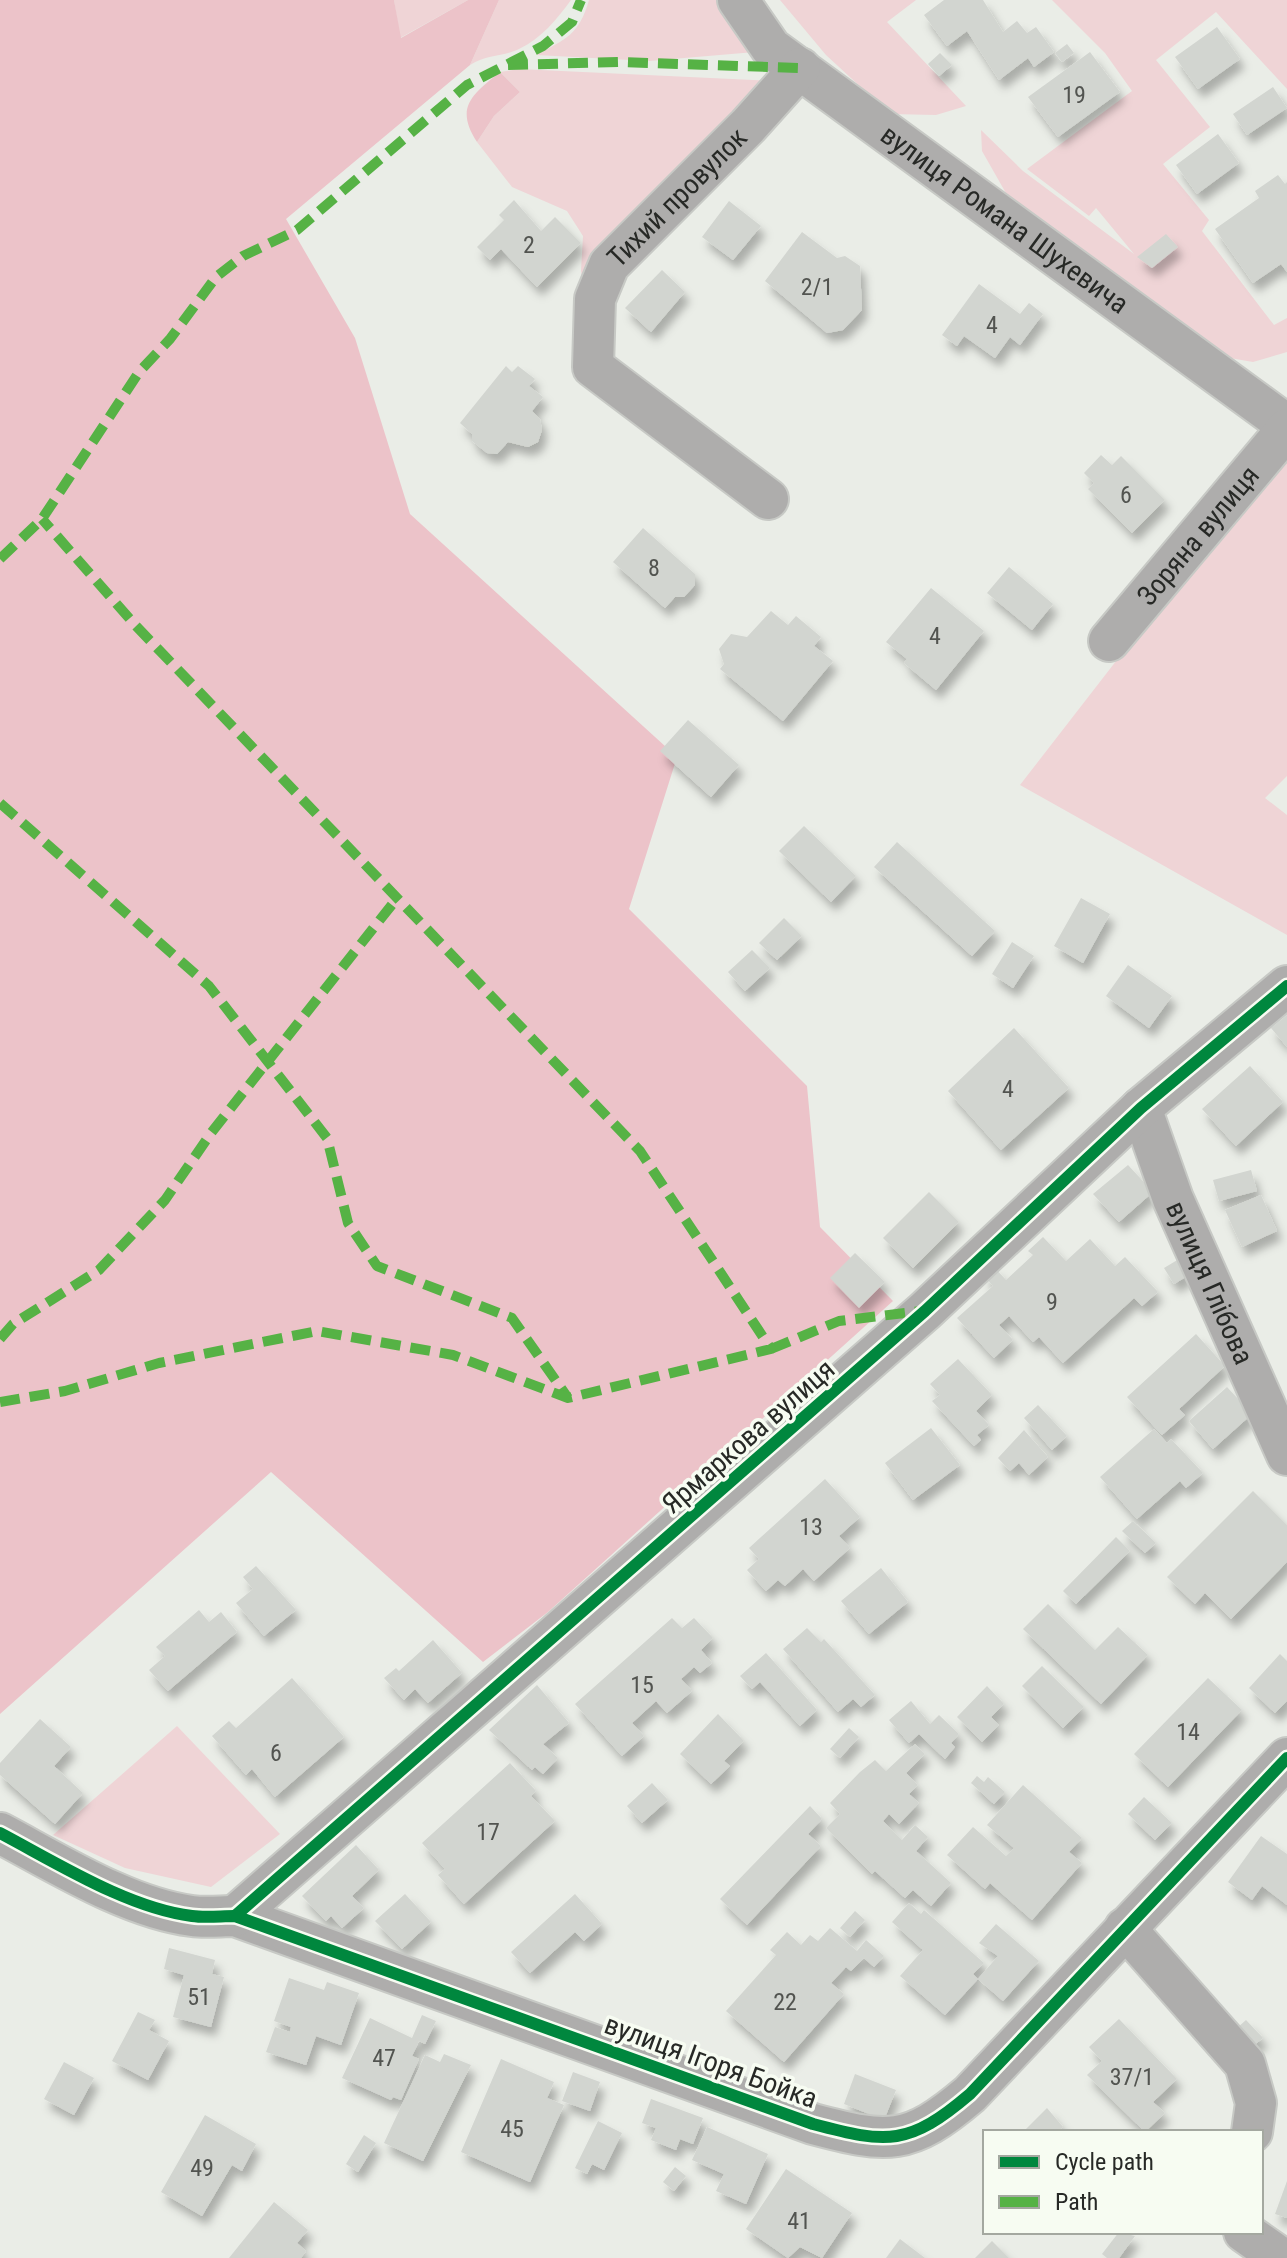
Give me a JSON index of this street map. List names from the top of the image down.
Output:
{
  "streets": {
    "street": [
      "Тихий провулок",
      "вулиця Романа Шухевича",
      "Зоряна вулиця",
      "вулиця Глібова",
      "Ярмаркова вулиця",
      "вулиця Ігоря Бойка"
    ]
  },
  "crossings": [
    ["Тихий провулок", "вулиця Романа Шухевича"],
    ["вулиця Романа Шухевича", "Зоряна вулиця"],
    ["вулиця Глібова", "Ярмаркова вулиця"],
    ["Ярмаркова вулиця", "вулиця Ігоря Бойка"]
  ],
  "house_numbers": [
    "19",
    "2",
    "2/1",
    "4",
    "6",
    "8",
    "4",
    "4",
    "9",
    "13",
    "15",
    "14",
    "6",
    "17",
    "51",
    "22",
    "47",
    "37/1",
    "45",
    "49",
    "41"
  ],
  "legend": ["Cycle path", "Path"]
}
